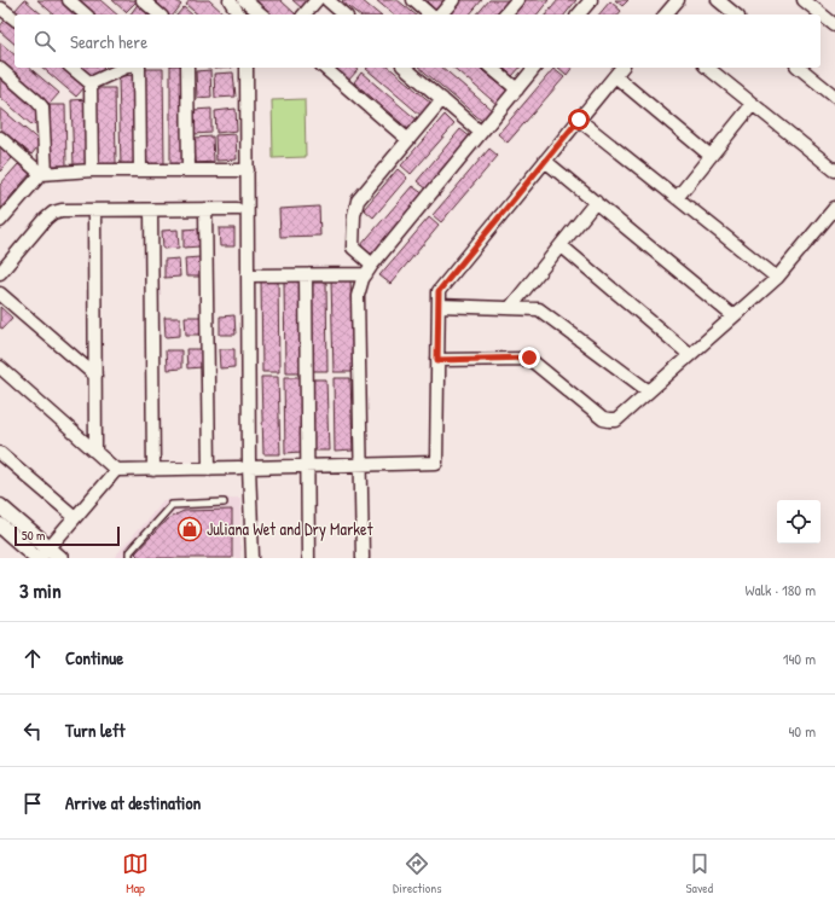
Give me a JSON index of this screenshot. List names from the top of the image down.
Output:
{
  "places": {
    "shop": ["Juliana Wet and Dry Market"]
  },
  "scale_bar": "50 m",
  "page": {
    "search": "Search here",
    "scale": "50 m",
    "heading": ["3 min", "Walk · 180 m"],
    "list": [
      ["Continue", "140 m"],
      ["Turn left", "40 m"],
      "Arrive at destination"
    ],
    "nav": ["Map", "Directions", "Saved"]
  }
}
